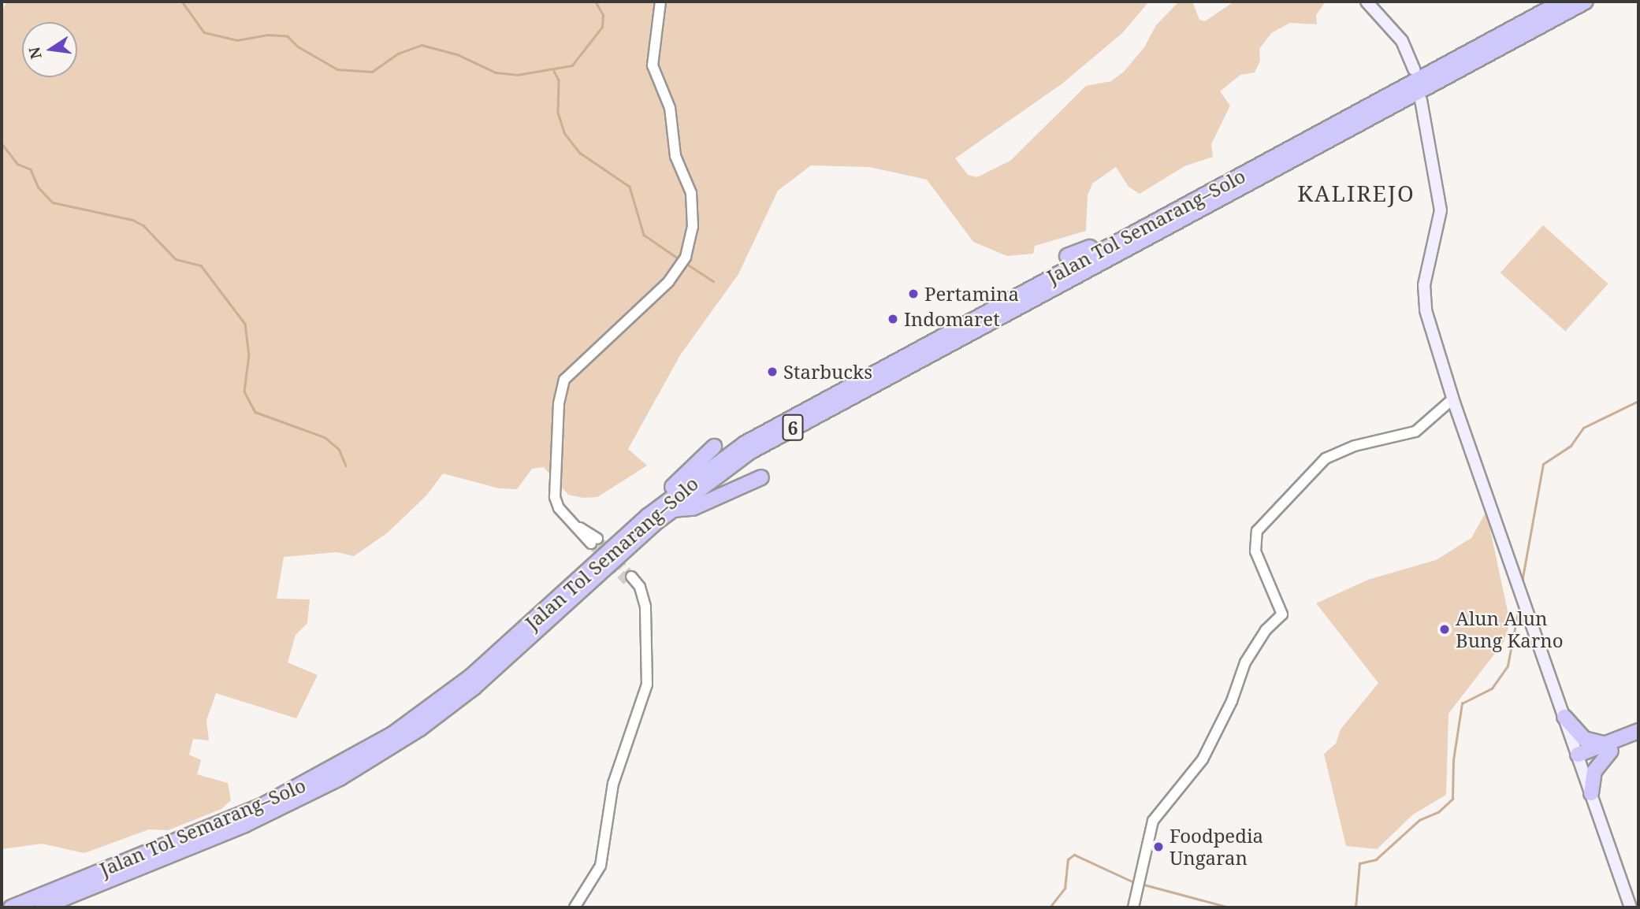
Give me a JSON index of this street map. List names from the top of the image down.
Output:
{
  "streets": {
    "highway": ["Jalan Tol Semarang–Solo", "6"]
  },
  "districts": ["KALIREJO"],
  "places": [
    "Pertamina",
    "Indomaret",
    "Starbucks",
    "Alun Alun Bung Karno",
    "Foodpedia Ungaran"
  ],
  "north": "left"
}
